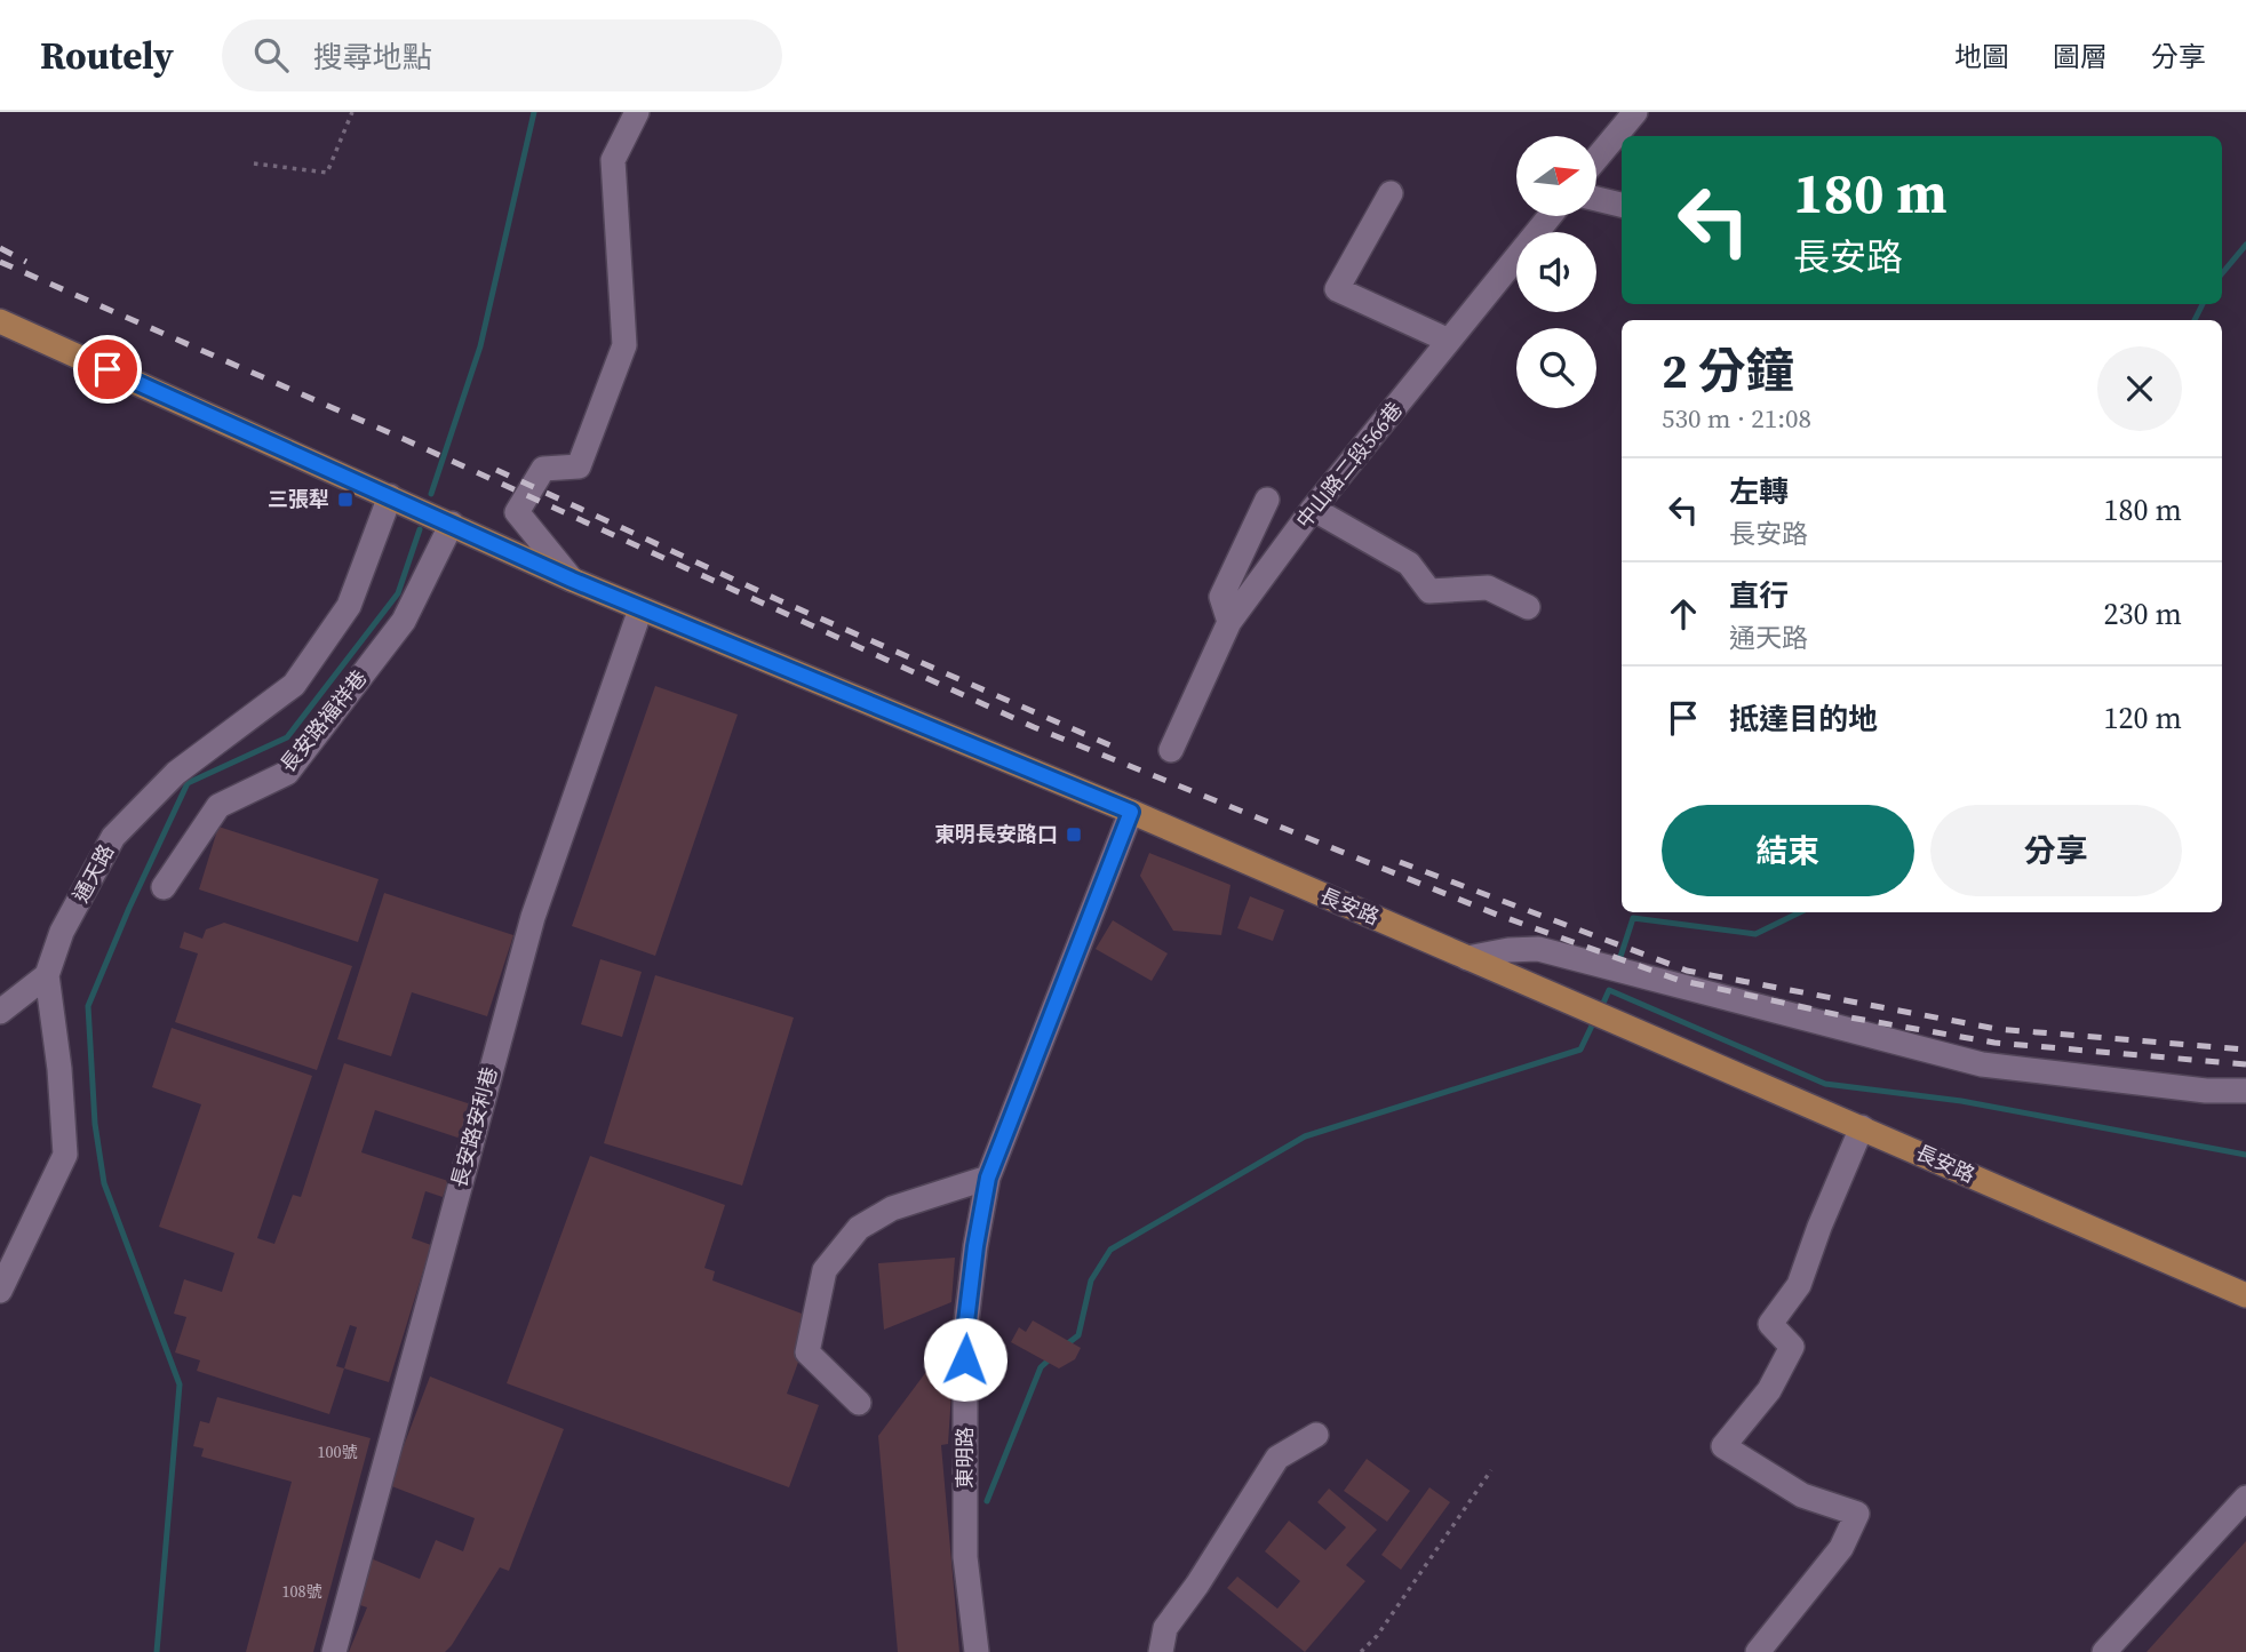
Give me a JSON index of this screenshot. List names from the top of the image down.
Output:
{
  "streets": {
    "main road": ["長安路"],
    "street": [
      "中山路二段566巷",
      "長安路福祥巷",
      "通天路",
      "長安路安利巷",
      "東明路"
    ]
  },
  "crossings": [
    ["長安路福祥巷", "長安路"],
    ["長安路", "長安路安利巷"],
    ["長安路", "東明路"]
  ],
  "places": {
    "transit": ["三張犁", "東明長安路口"]
  },
  "house_numbers": ["100號", "108號"],
  "north": "right",
  "page": {
    "header": "Routely",
    "search": "搜尋地點",
    "nav": ["地圖", "圖層", "分享"],
    "turn": ["180 m", "長安路"],
    "heading": ["2 分鐘", "530 m · 21:08"],
    "list": [
      {
        "name": "左轉",
        "note": "長安路",
        "value": "180 m"
      },
      {
        "name": "直行",
        "note": "通天路",
        "value": "230 m"
      },
      {
        "name": "抵達目的地",
        "value": "120 m"
      }
    ],
    "buttons": ["結束", "分享"]
  }
}
